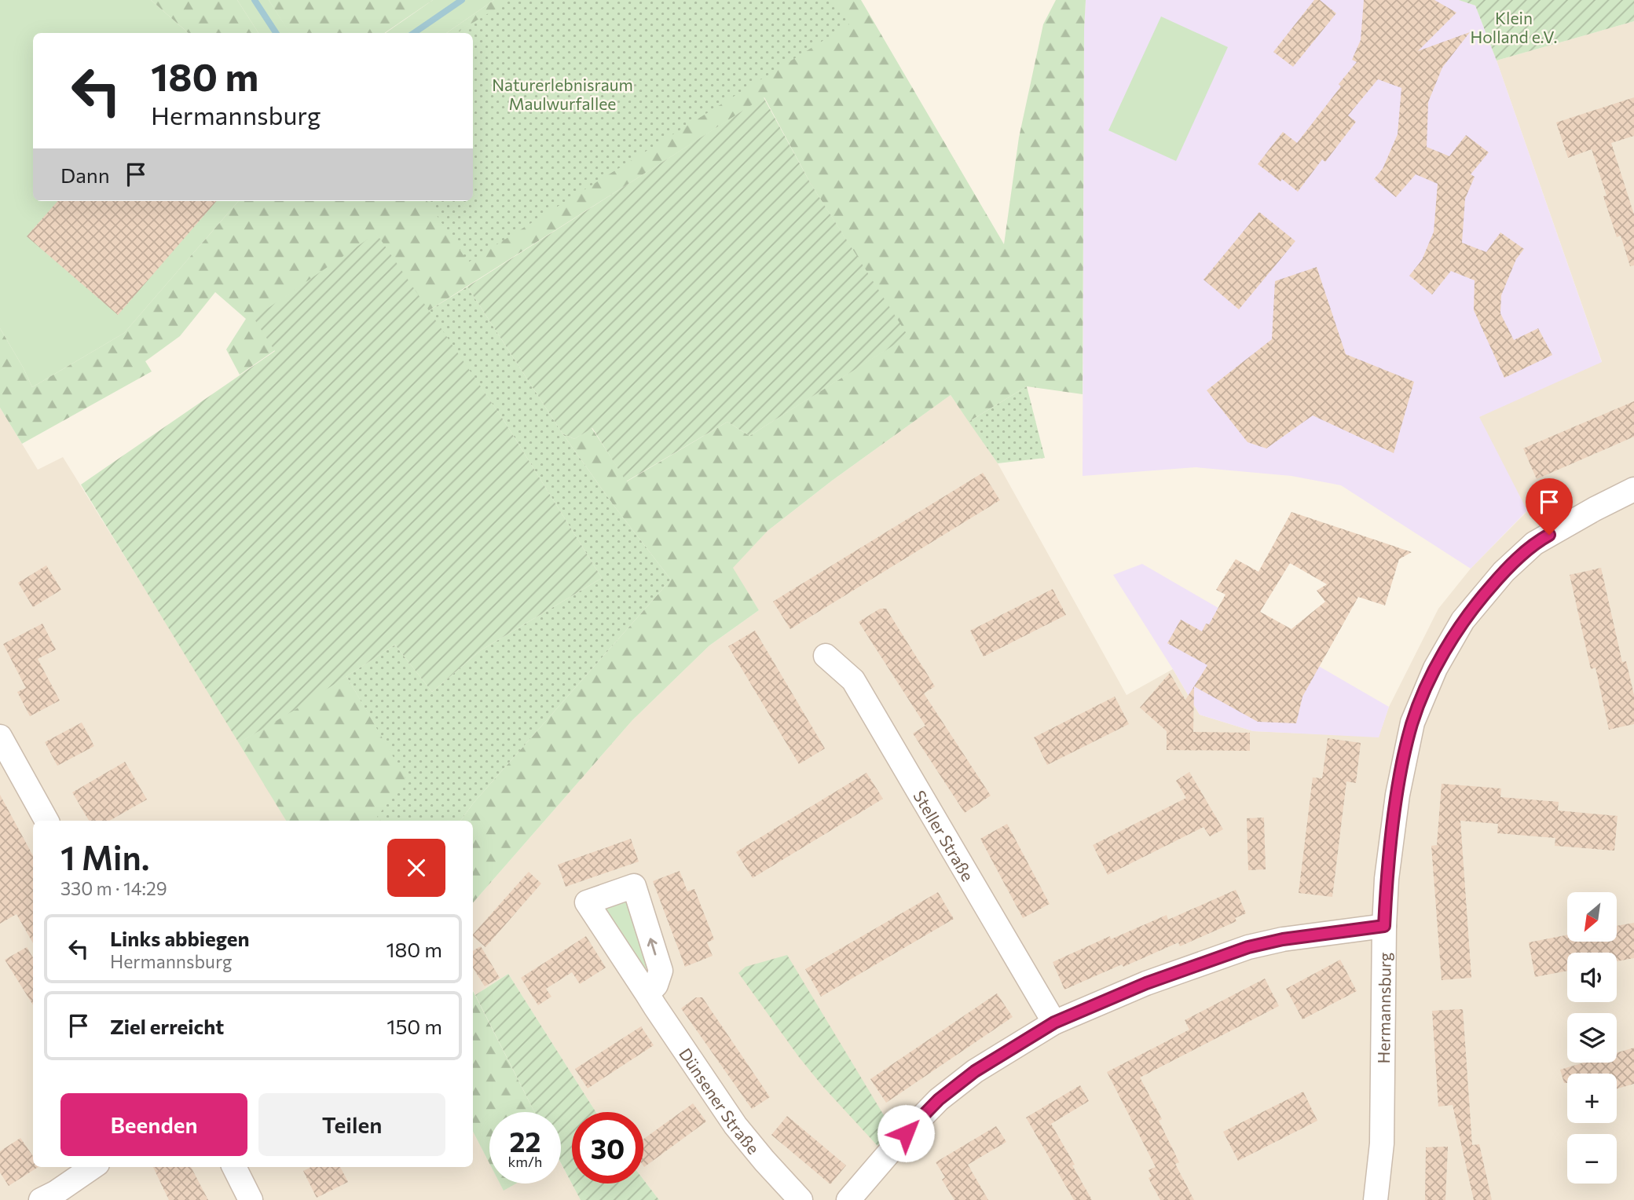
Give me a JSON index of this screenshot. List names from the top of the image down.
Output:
{
  "streets": {
    "street": ["Steller Straße", "Hermannsburg", "Dünsener Straße"]
  },
  "parks": ["Klein Holland e.V.", "Naturerlebnisraum Maulwurfallee"],
  "north": "bottom left",
  "page": {
    "turn": ["180 m", "Hermannsburg"],
    "then": "Dann",
    "heading": ["1 Min.", "330 m · 14:29"],
    "map_buttons": ["+", "−"],
    "list": [
      {
        "name": "Links abbiegen",
        "note": "Hermannsburg",
        "value": "180 m"
      },
      {
        "name": "Ziel erreicht",
        "value": "150 m"
      }
    ],
    "buttons": ["Beenden", "Teilen"],
    "speed": "22 km/h",
    "limit": "30"
  }
}
